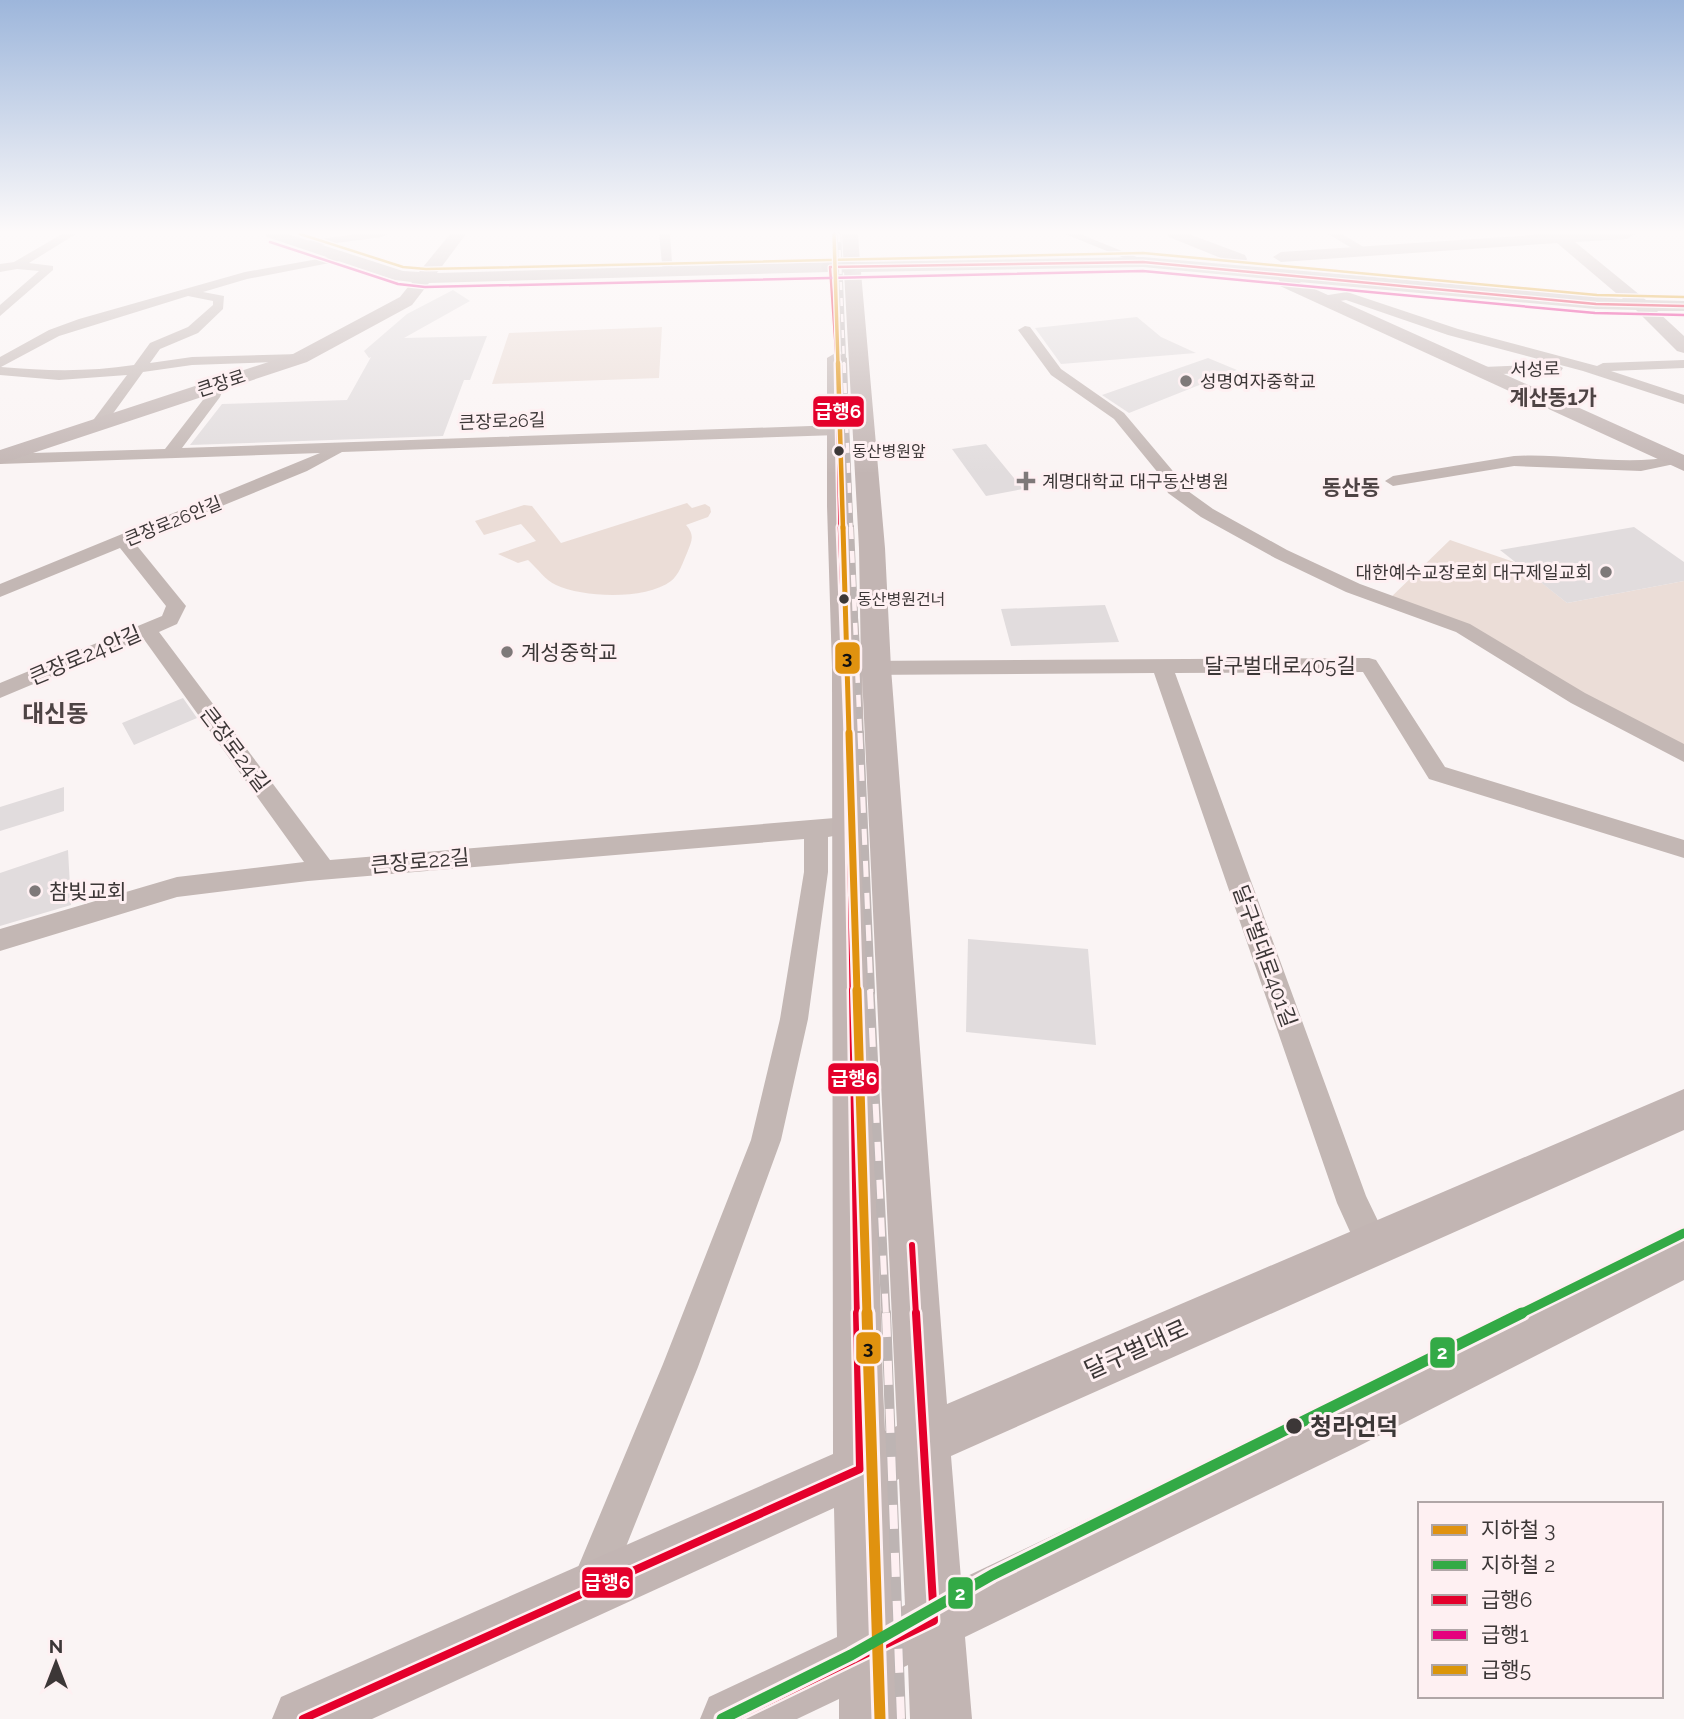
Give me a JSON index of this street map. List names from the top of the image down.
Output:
{
  "streets": {
    "main road": ["큰장로", "달구벌대로"],
    "street": [
      "서성로",
      "큰장로26길",
      "큰장로26안길",
      "큰장로24안길",
      "달구벌대로405길",
      "큰장로24길",
      "큰장로22길",
      "달구벌대로401길"
    ]
  },
  "crossings": [
    ["큰장로", "큰장로26길"],
    ["큰장로26길", "큰장로26안길"],
    ["큰장로26안길", "큰장로24안길"],
    ["큰장로24안길", "큰장로24길"],
    ["달구벌대로405길", "달구벌대로401길"],
    ["큰장로24길", "큰장로22길"],
    ["달구벌대로401길", "달구벌대로"]
  ],
  "districts": ["계산동1가", "동산동", "대신동"],
  "places": {
    "other": [
      "성명여자중학교",
      "동산병원앞",
      "대한예수교장로회 대구제일교회",
      "동산병원건너",
      "계성중학교",
      "참빛교회",
      "청라언덕"
    ],
    "health": ["계명대학교 대구동산병원"]
  },
  "lines": [
    "metro line 3",
    "transit line 급행6",
    "transit line 급행1",
    "metro line 2"
  ],
  "legend": [
    "지하철 3",
    "지하철 2",
    "급행6",
    "급행1",
    "급행5"
  ],
  "north": "top"
}
